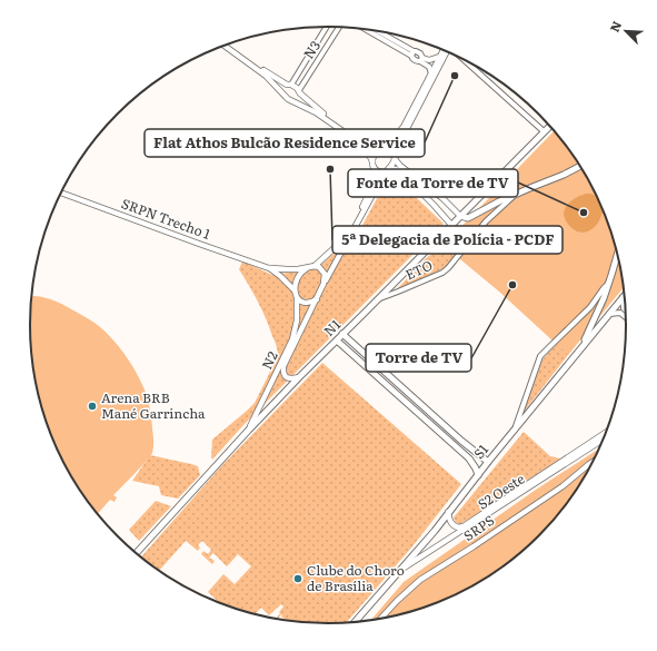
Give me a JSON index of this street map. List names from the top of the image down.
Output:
{
  "streets": {
    "highway": ["N1", "S1"],
    "main road": [
      "SRPN Trecho 1",
      "N2",
      "S2 Oeste",
      "SRPS"
    ],
    "street": ["N3", "ETO"]
  },
  "crossings": [
    ["SRPN Trecho 1", "N2"],
    ["ETO", "N1"],
    ["N1", "N2"],
    ["S1", "S2 Oeste"]
  ],
  "places": [
    "Flat Athos Bulcão Residence Service",
    "5ª Delegacia de Polícia - PCDF",
    "Fonte da Torre de TV",
    "Torre de TV",
    "Arena BRB Mané Garrincha",
    "Clube do Choro de Brasília"
  ],
  "north": "top left"
}
